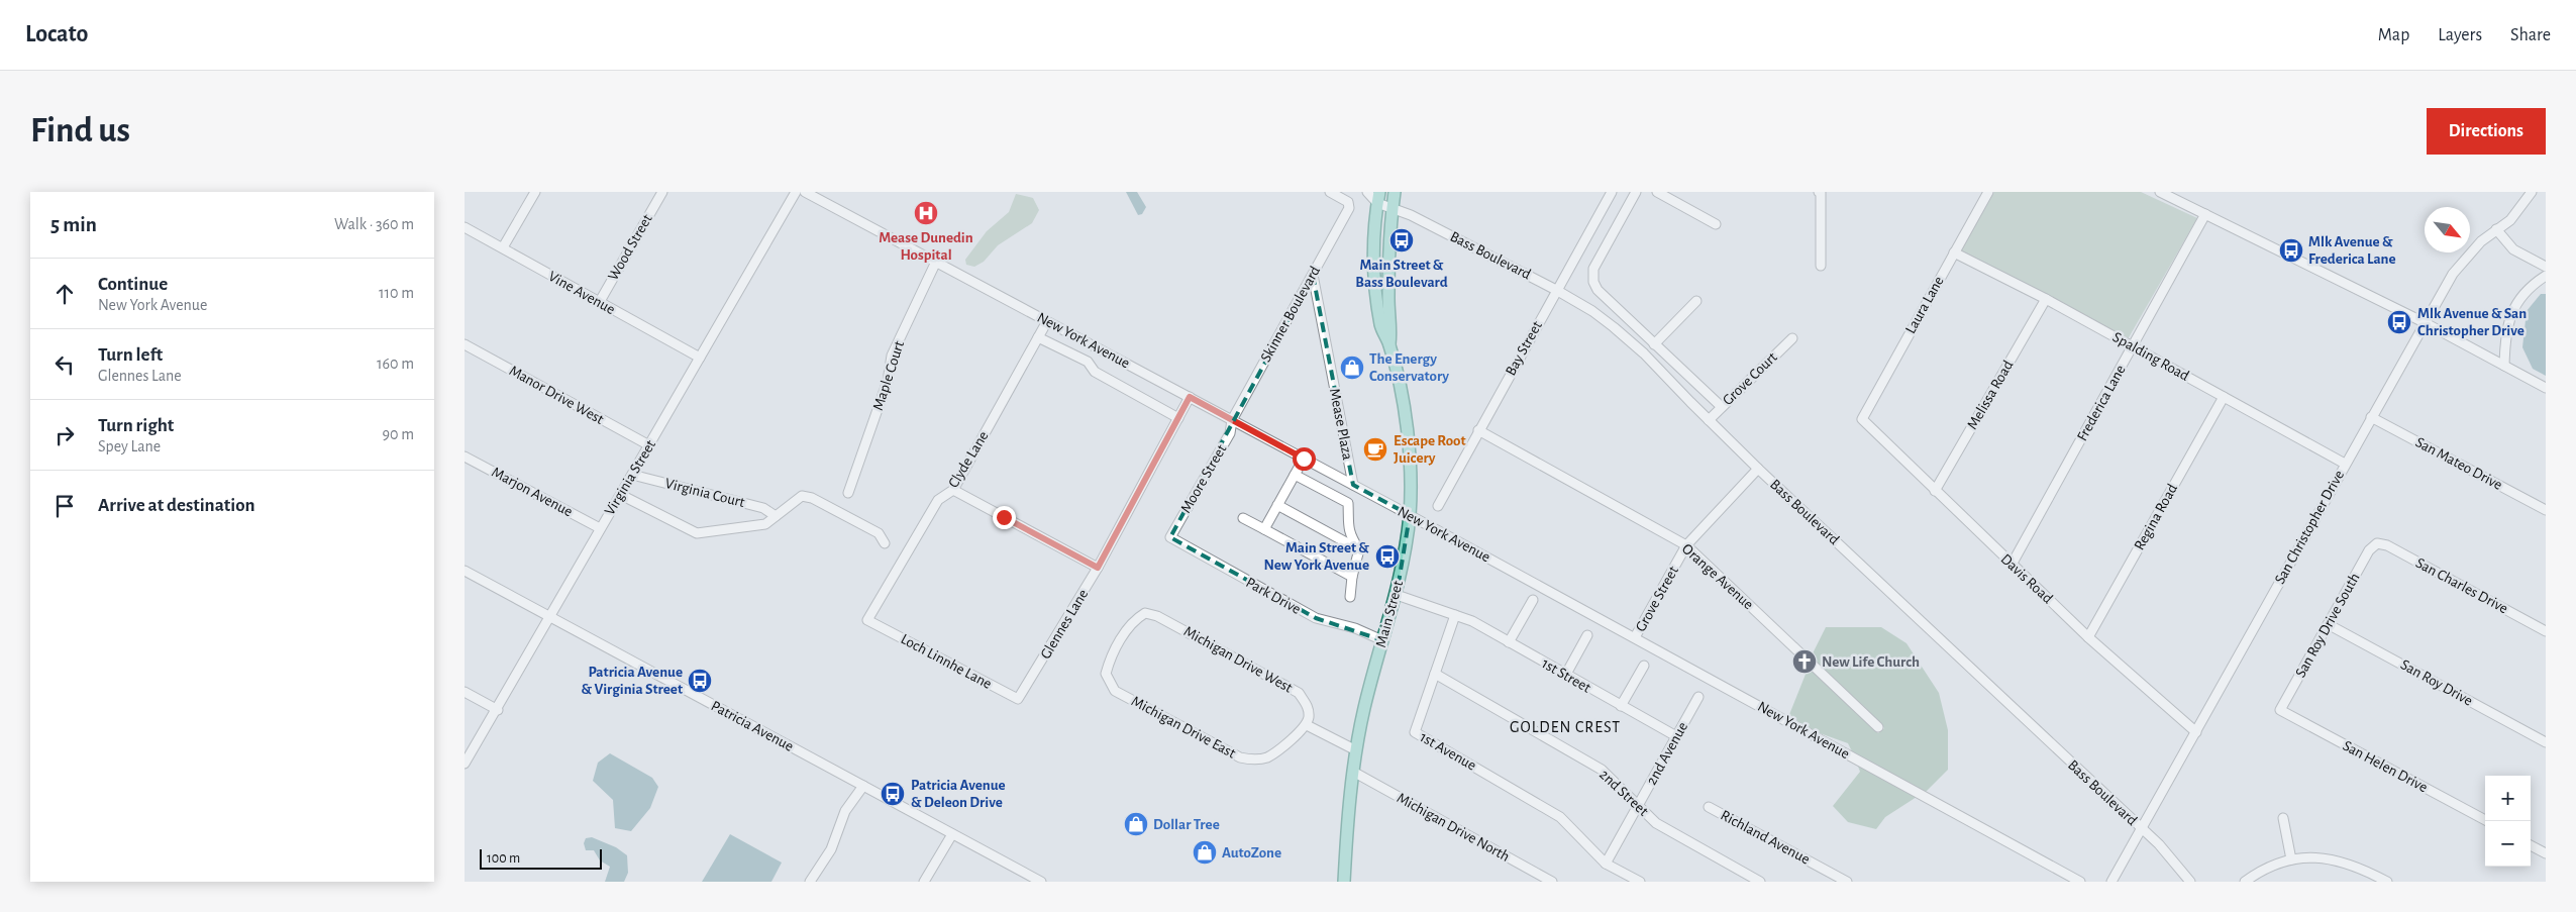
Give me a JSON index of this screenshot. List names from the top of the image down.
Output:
{
  "streets": {
    "main road": ["Main Street"],
    "street": [
      "Wood Street",
      "Bass Boulevard",
      "Vine Avenue",
      "Laura Lane",
      "Skinner Boulevard",
      "New York Avenue",
      "Bay Street",
      "Spalding Road",
      "Maple Court",
      "Grove Court",
      "Manor Drive West",
      "Melissa Road",
      "Frederica Lane",
      "Mease Plaza",
      "Clyde Lane",
      "San Mateo Drive",
      "Virginia Street",
      "Moore Street",
      "Marjon Avenue",
      "Virginia Court",
      "Regina Road",
      "San Christopher Drive",
      "Orange Avenue",
      "Davis Road",
      "San Charles Drive",
      "Park Drive",
      "Grove Street",
      "Glennes Lane",
      "San Roy Drive South",
      "Michigan Drive West",
      "Loch Linnhe Lane",
      "1st Street",
      "San Roy Drive",
      "Patricia Avenue",
      "Michigan Drive East",
      "1st Avenue",
      "2nd Avenue",
      "San Helen Drive",
      "2nd Street",
      "Michigan Drive North",
      "Richland Avenue"
    ]
  },
  "crossings": [
    ["Wood Street", "Vine Avenue"],
    ["Bass Boulevard", "Bay Street"],
    ["Bass Boulevard", "Grove Court"],
    ["Bass Boulevard", "San Christopher Drive"],
    ["Bass Boulevard", "Grove Street"],
    ["Bass Boulevard", "Main Street"],
    ["Vine Avenue", "Virginia Street"],
    ["Laura Lane", "Spalding Road"],
    ["Laura Lane", "Davis Road"],
    ["Skinner Boulevard", "New York Avenue"],
    ["Skinner Boulevard", "Mease Plaza"],
    ["Skinner Boulevard", "Moore Street"],
    ["New York Avenue", "Maple Court"],
    ["New York Avenue", "Mease Plaza"],
    ["New York Avenue", "Clyde Lane"],
    ["New York Avenue", "Moore Street"],
    ["New York Avenue", "Grove Street"],
    ["New York Avenue", "Main Street"],
    ["New York Avenue", "Glennes Lane"],
    ["Bay Street", "Orange Avenue"],
    ["Spalding Road", "Melissa Road"],
    ["Spalding Road", "Frederica Lane"],
    ["Spalding Road", "Regina Road"],
    ["Spalding Road", "San Christopher Drive"],
    ["Manor Drive West", "Virginia Street"],
    ["Melissa Road", "Davis Road"],
    ["Frederica Lane", "Davis Road"],
    ["Clyde Lane", "Loch Linnhe Lane"],
    ["San Mateo Drive", "San Christopher Drive"],
    ["Virginia Street", "Marjon Avenue"],
    ["Virginia Street", "Virginia Court"],
    ["Virginia Street", "Patricia Avenue"],
    ["Moore Street", "Park Drive"],
    ["Regina Road", "Davis Road"],
    ["San Christopher Drive", "Davis Road"],
    ["Orange Avenue", "Grove Street"],
    ["San Charles Drive", "San Roy Drive South"],
    ["Park Drive", "Main Street"],
    ["Main Street", "Michigan Drive North"],
    ["Glennes Lane", "Loch Linnhe Lane"],
    ["San Roy Drive South", "San Roy Drive"],
    ["San Roy Drive South", "San Helen Drive"],
    ["Michigan Drive West", "Michigan Drive East"],
    ["1st Street", "1st Avenue"],
    ["1st Street", "2nd Avenue"],
    ["1st Avenue", "2nd Avenue"],
    ["1st Avenue", "2nd Street"],
    ["2nd Avenue", "2nd Street"]
  ],
  "districts": ["GOLDEN CREST"],
  "places": {
    "hospital": ["Mease Dunedin Hospital"],
    "bus stop": [
      "Main Street & Bass Boulevard",
      "Mlk Avenue & Frederica Lane",
      "Mlk Avenue & San Christopher Drive",
      "Main Street & New York Avenue",
      "Patricia Avenue & Virginia Street",
      "Patricia Avenue & Deleon Drive"
    ],
    "shop": ["The Energy Conservatory", "Dollar Tree", "AutoZone"],
    "cafe": ["Escape Root Juicery"],
    "church": ["New Life Church"]
  },
  "scale_bar": "100 m",
  "north": "bottom right",
  "page": {
    "header": "Locato",
    "nav": ["Map", "Layers", "Share"],
    "buttons": "Directions",
    "title": "Find us",
    "heading": ["5 min", "Walk · 360 m"],
    "list": [
      ["Continue", "New York Avenue", "110 m"],
      ["Turn left", "Glennes Lane", "160 m"],
      ["Turn right", "Spey Lane", "90 m"],
      "Arrive at destination"
    ],
    "map_buttons": ["+", "−"],
    "scale": "100 m"
  }
}
